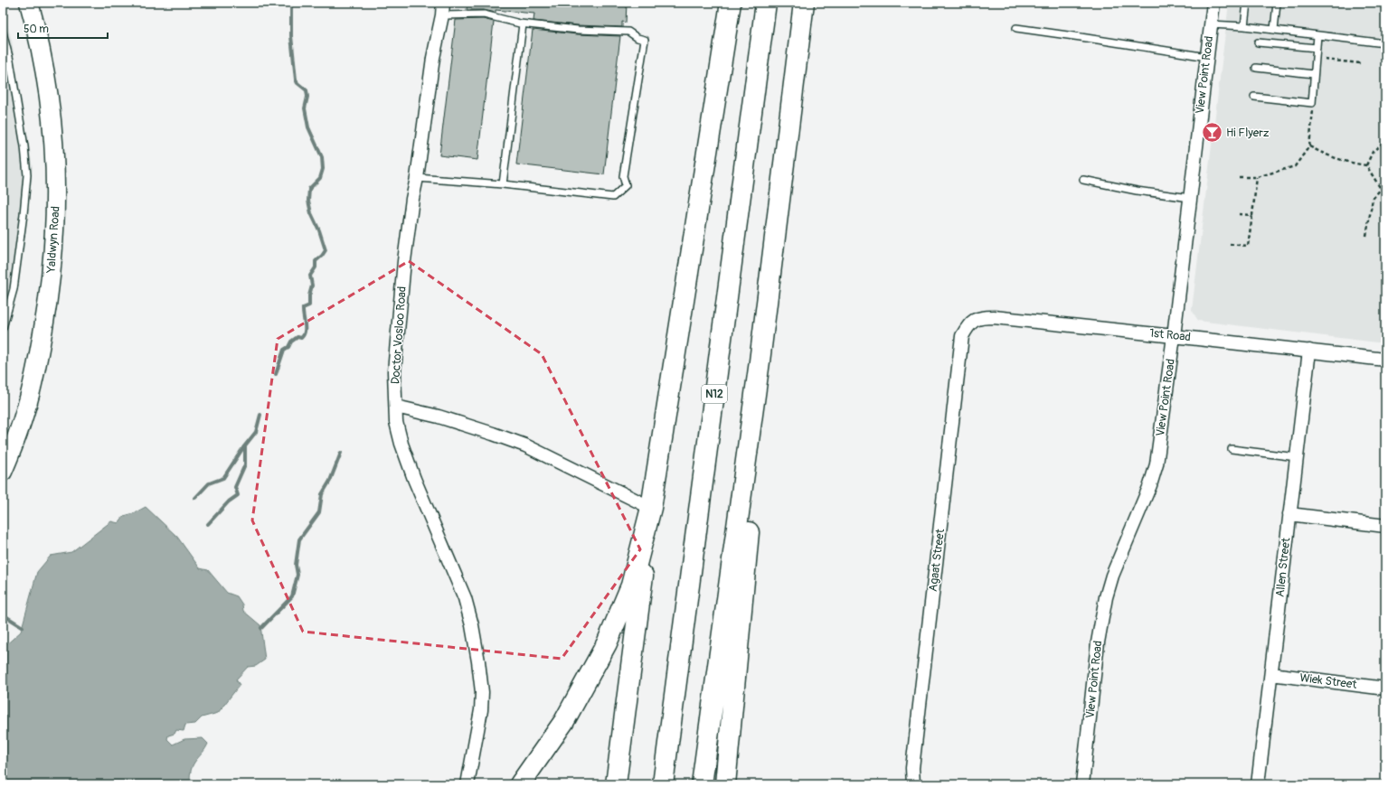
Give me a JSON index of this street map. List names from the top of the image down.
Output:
{
  "streets": {
    "highway": ["N12"],
    "main road": ["Yaldwyn Road"],
    "street": [
      "View Point Road",
      "Doctor Vosloo Road",
      "1st Road",
      "Agaat Street",
      "Allen Street",
      "Wiek Street"
    ]
  },
  "crossings": [
    ["View Point Road", "1st Road"],
    ["1st Road", "Agaat Street"],
    ["1st Road", "Allen Street"],
    ["Allen Street", "Wiek Street"]
  ],
  "places": {
    "bar": ["Hi Flyerz"]
  },
  "scale_bar": "50 m"
}
